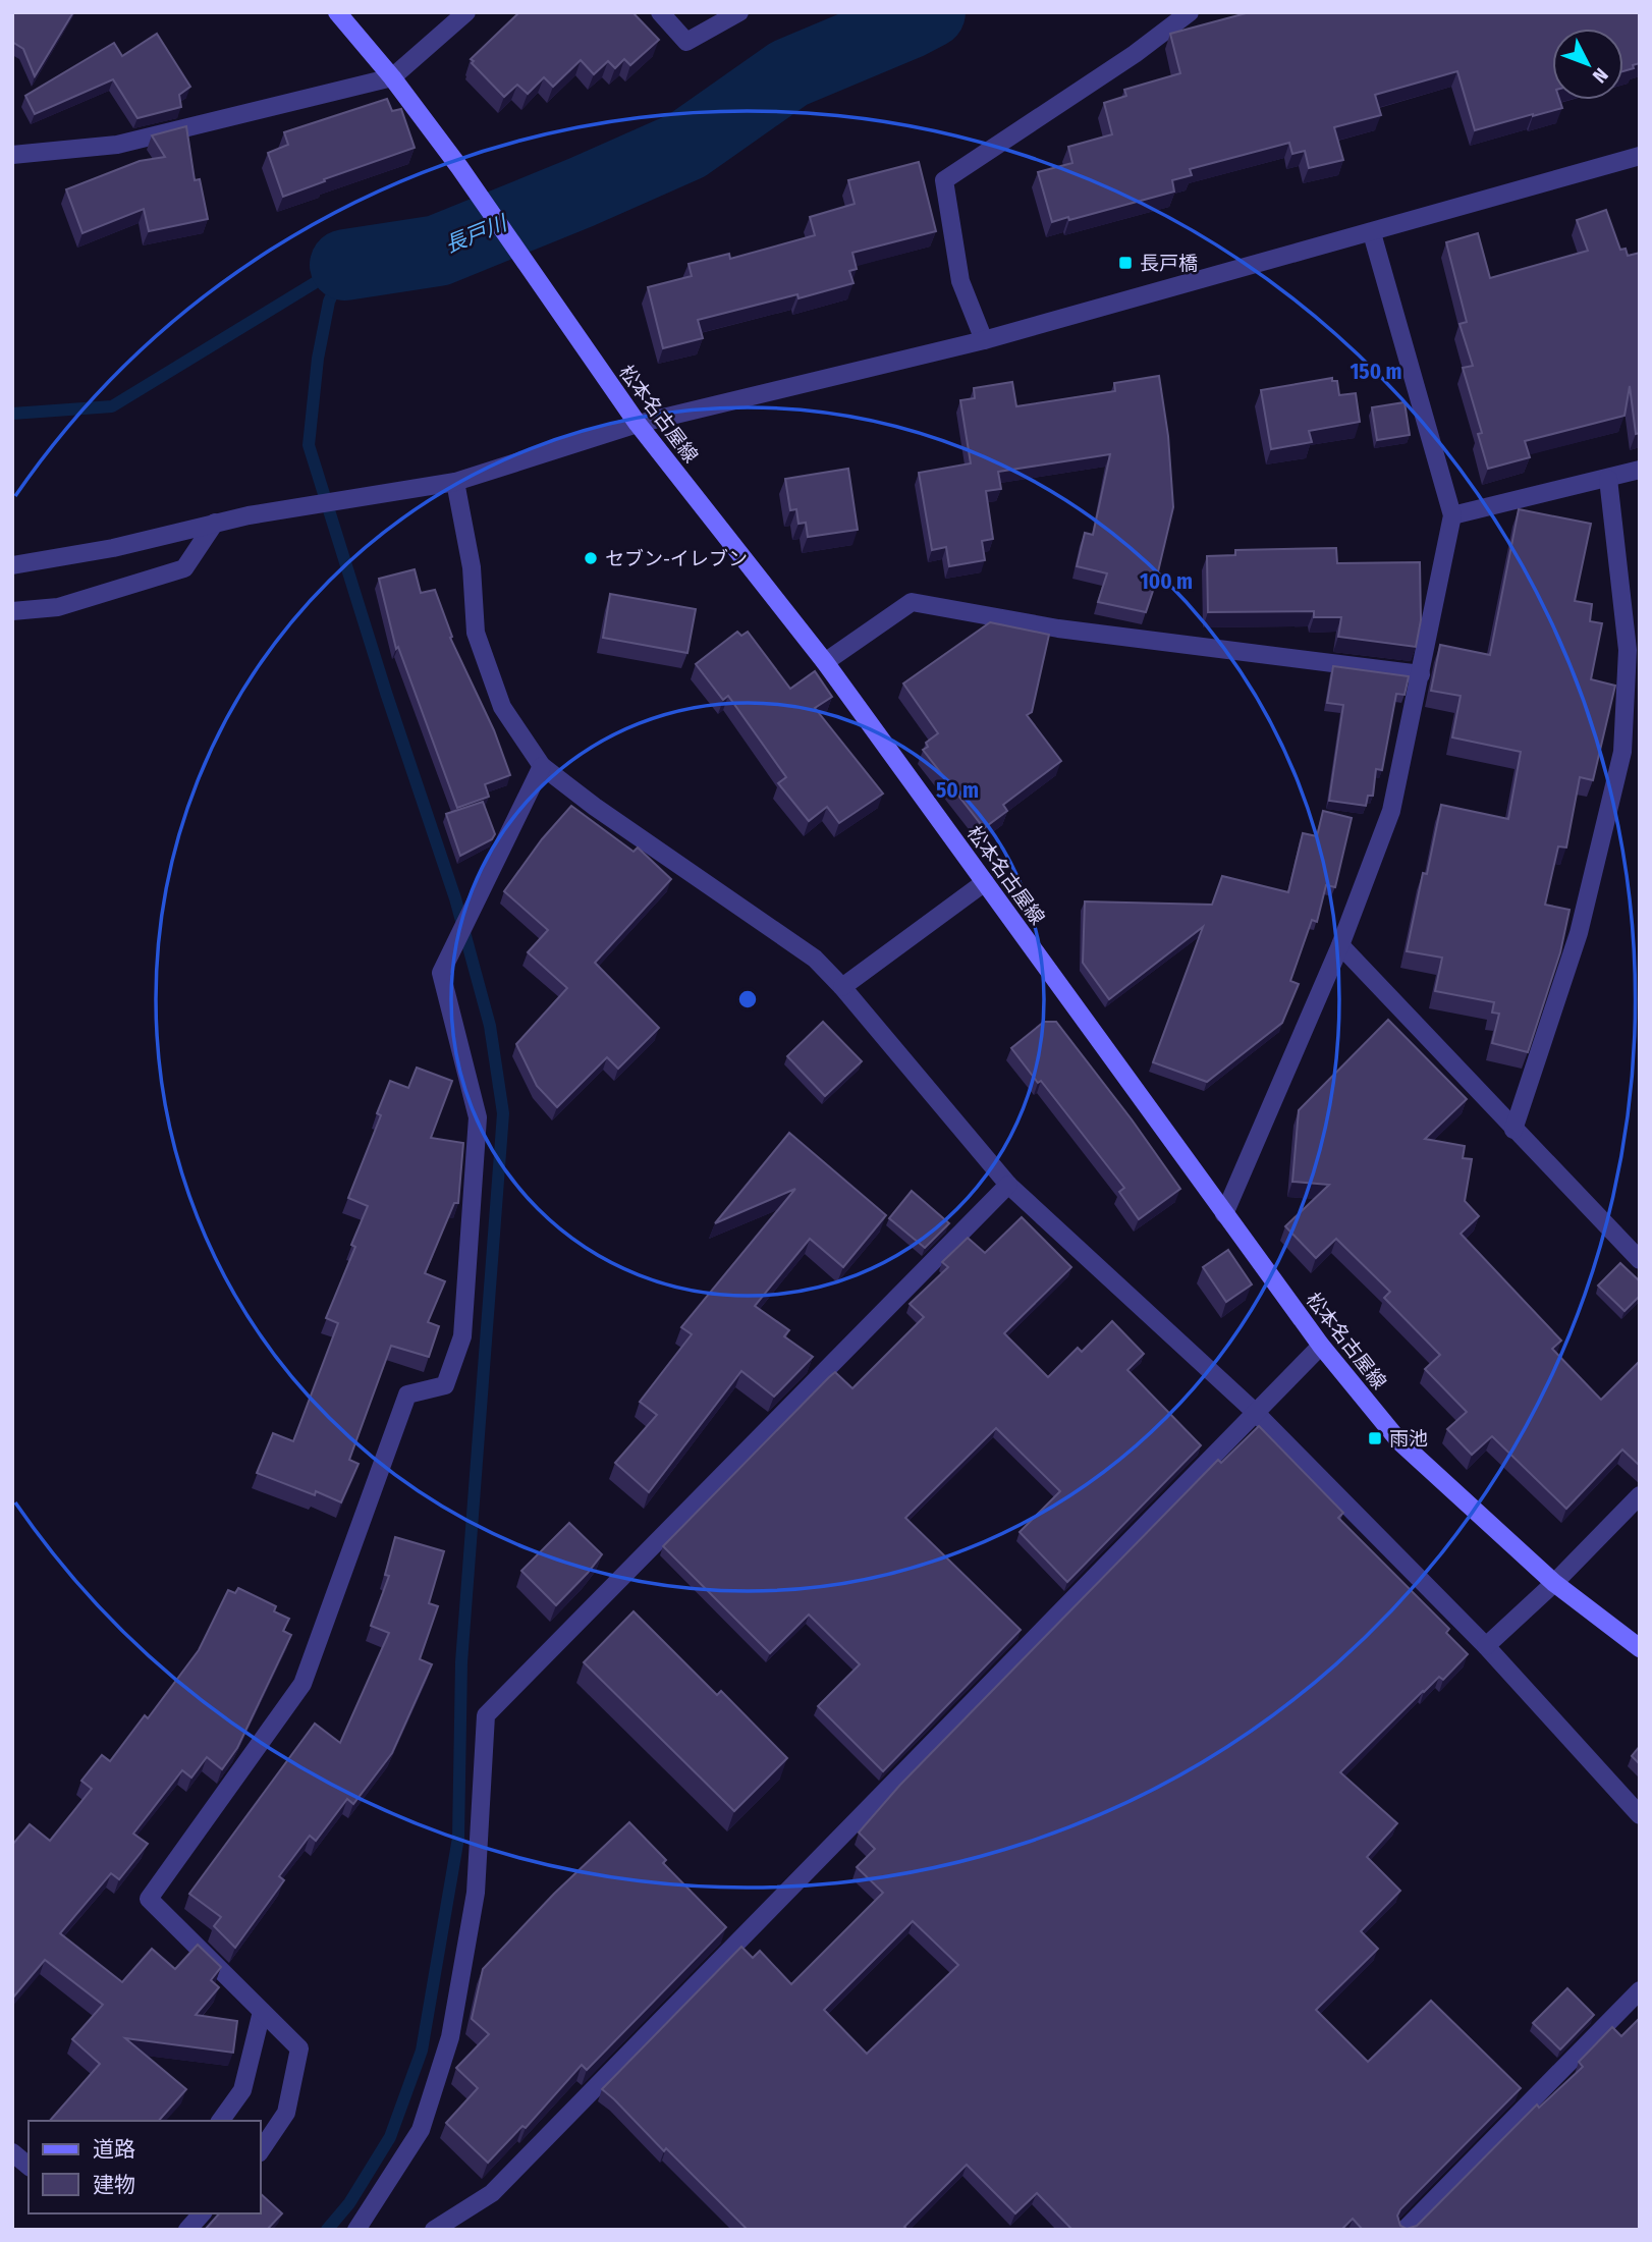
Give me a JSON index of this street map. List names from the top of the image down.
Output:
{
  "streets": {
    "main road": ["松本名古屋線"]
  },
  "water": ["長戸川"],
  "places": {
    "transit": ["長戸橋", "雨池"],
    "other": ["セブン-イレブン"]
  },
  "legend": ["道路", "建物"],
  "north": "bottom right",
  "rings": ["150 m", "100 m", "50 m"]
}
